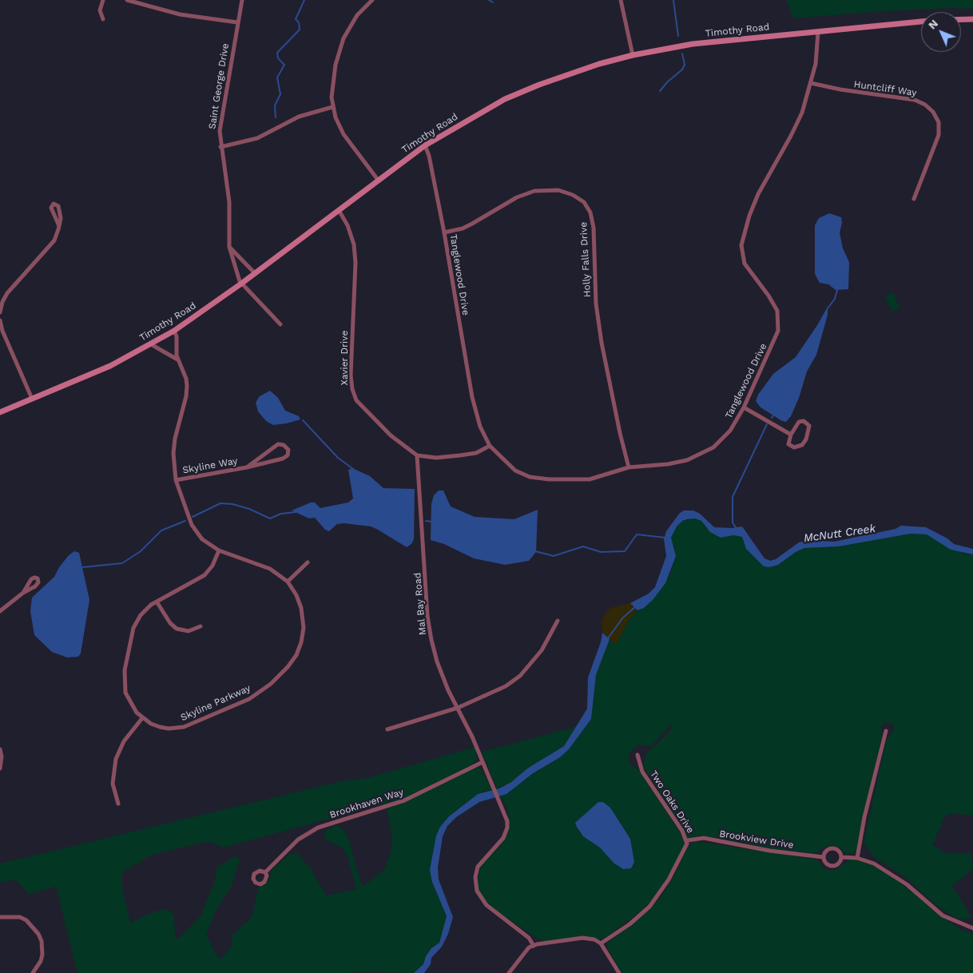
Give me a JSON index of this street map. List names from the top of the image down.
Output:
{
  "streets": {
    "main road": ["Timothy Road"],
    "street": [
      "Saint George Drive",
      "Huntcliff Way",
      "Holly Falls Drive",
      "Tanglewood Drive",
      "Xavier Drive",
      "Skyline Way",
      "Mal Bay Road",
      "Skyline Parkway",
      "Two Oaks Drive",
      "Brookhaven Way",
      "Brookview Drive"
    ]
  },
  "crossings": [
    ["Timothy Road", "Saint George Drive"],
    ["Timothy Road", "Tanglewood Drive"],
    ["Timothy Road", "Xavier Drive"],
    ["Timothy Road", "Skyline Parkway"],
    ["Huntcliff Way", "Tanglewood Drive"],
    ["Holly Falls Drive", "Tanglewood Drive"],
    ["Tanglewood Drive", "Xavier Drive"],
    ["Xavier Drive", "Mal Bay Road"],
    ["Skyline Way", "Skyline Parkway"],
    ["Mal Bay Road", "Brookhaven Way"],
    ["Two Oaks Drive", "Brookview Drive"]
  ],
  "water": ["McNutt Creek"],
  "north": "top left"
}
